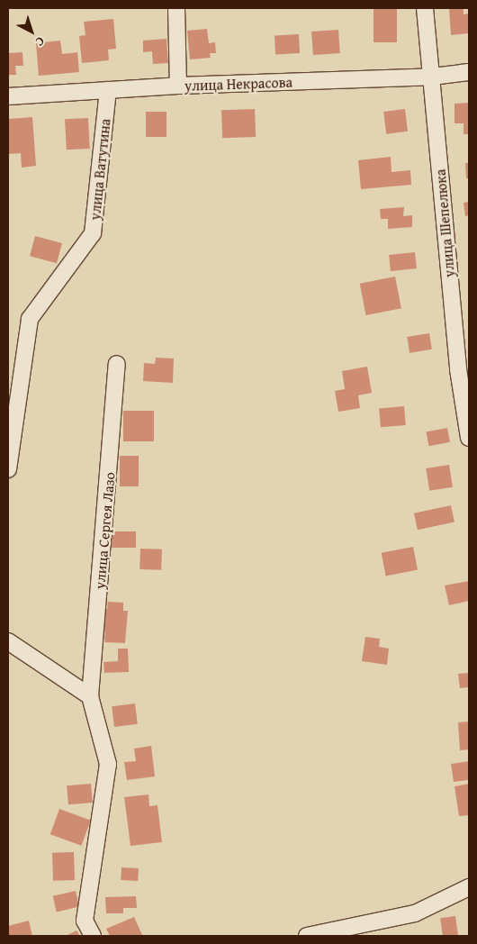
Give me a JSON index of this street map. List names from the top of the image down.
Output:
{
  "streets": {
    "street": [
      "улица Некрасова",
      "улица Ватутина",
      "улица Шепелюка",
      "улица Сергея Лазо"
    ]
  },
  "crossings": [
    ["улица Некрасова", "улица Ватутина"],
    ["улица Некрасова", "улица Шепелюка"]
  ],
  "north": "bottom right"
}
